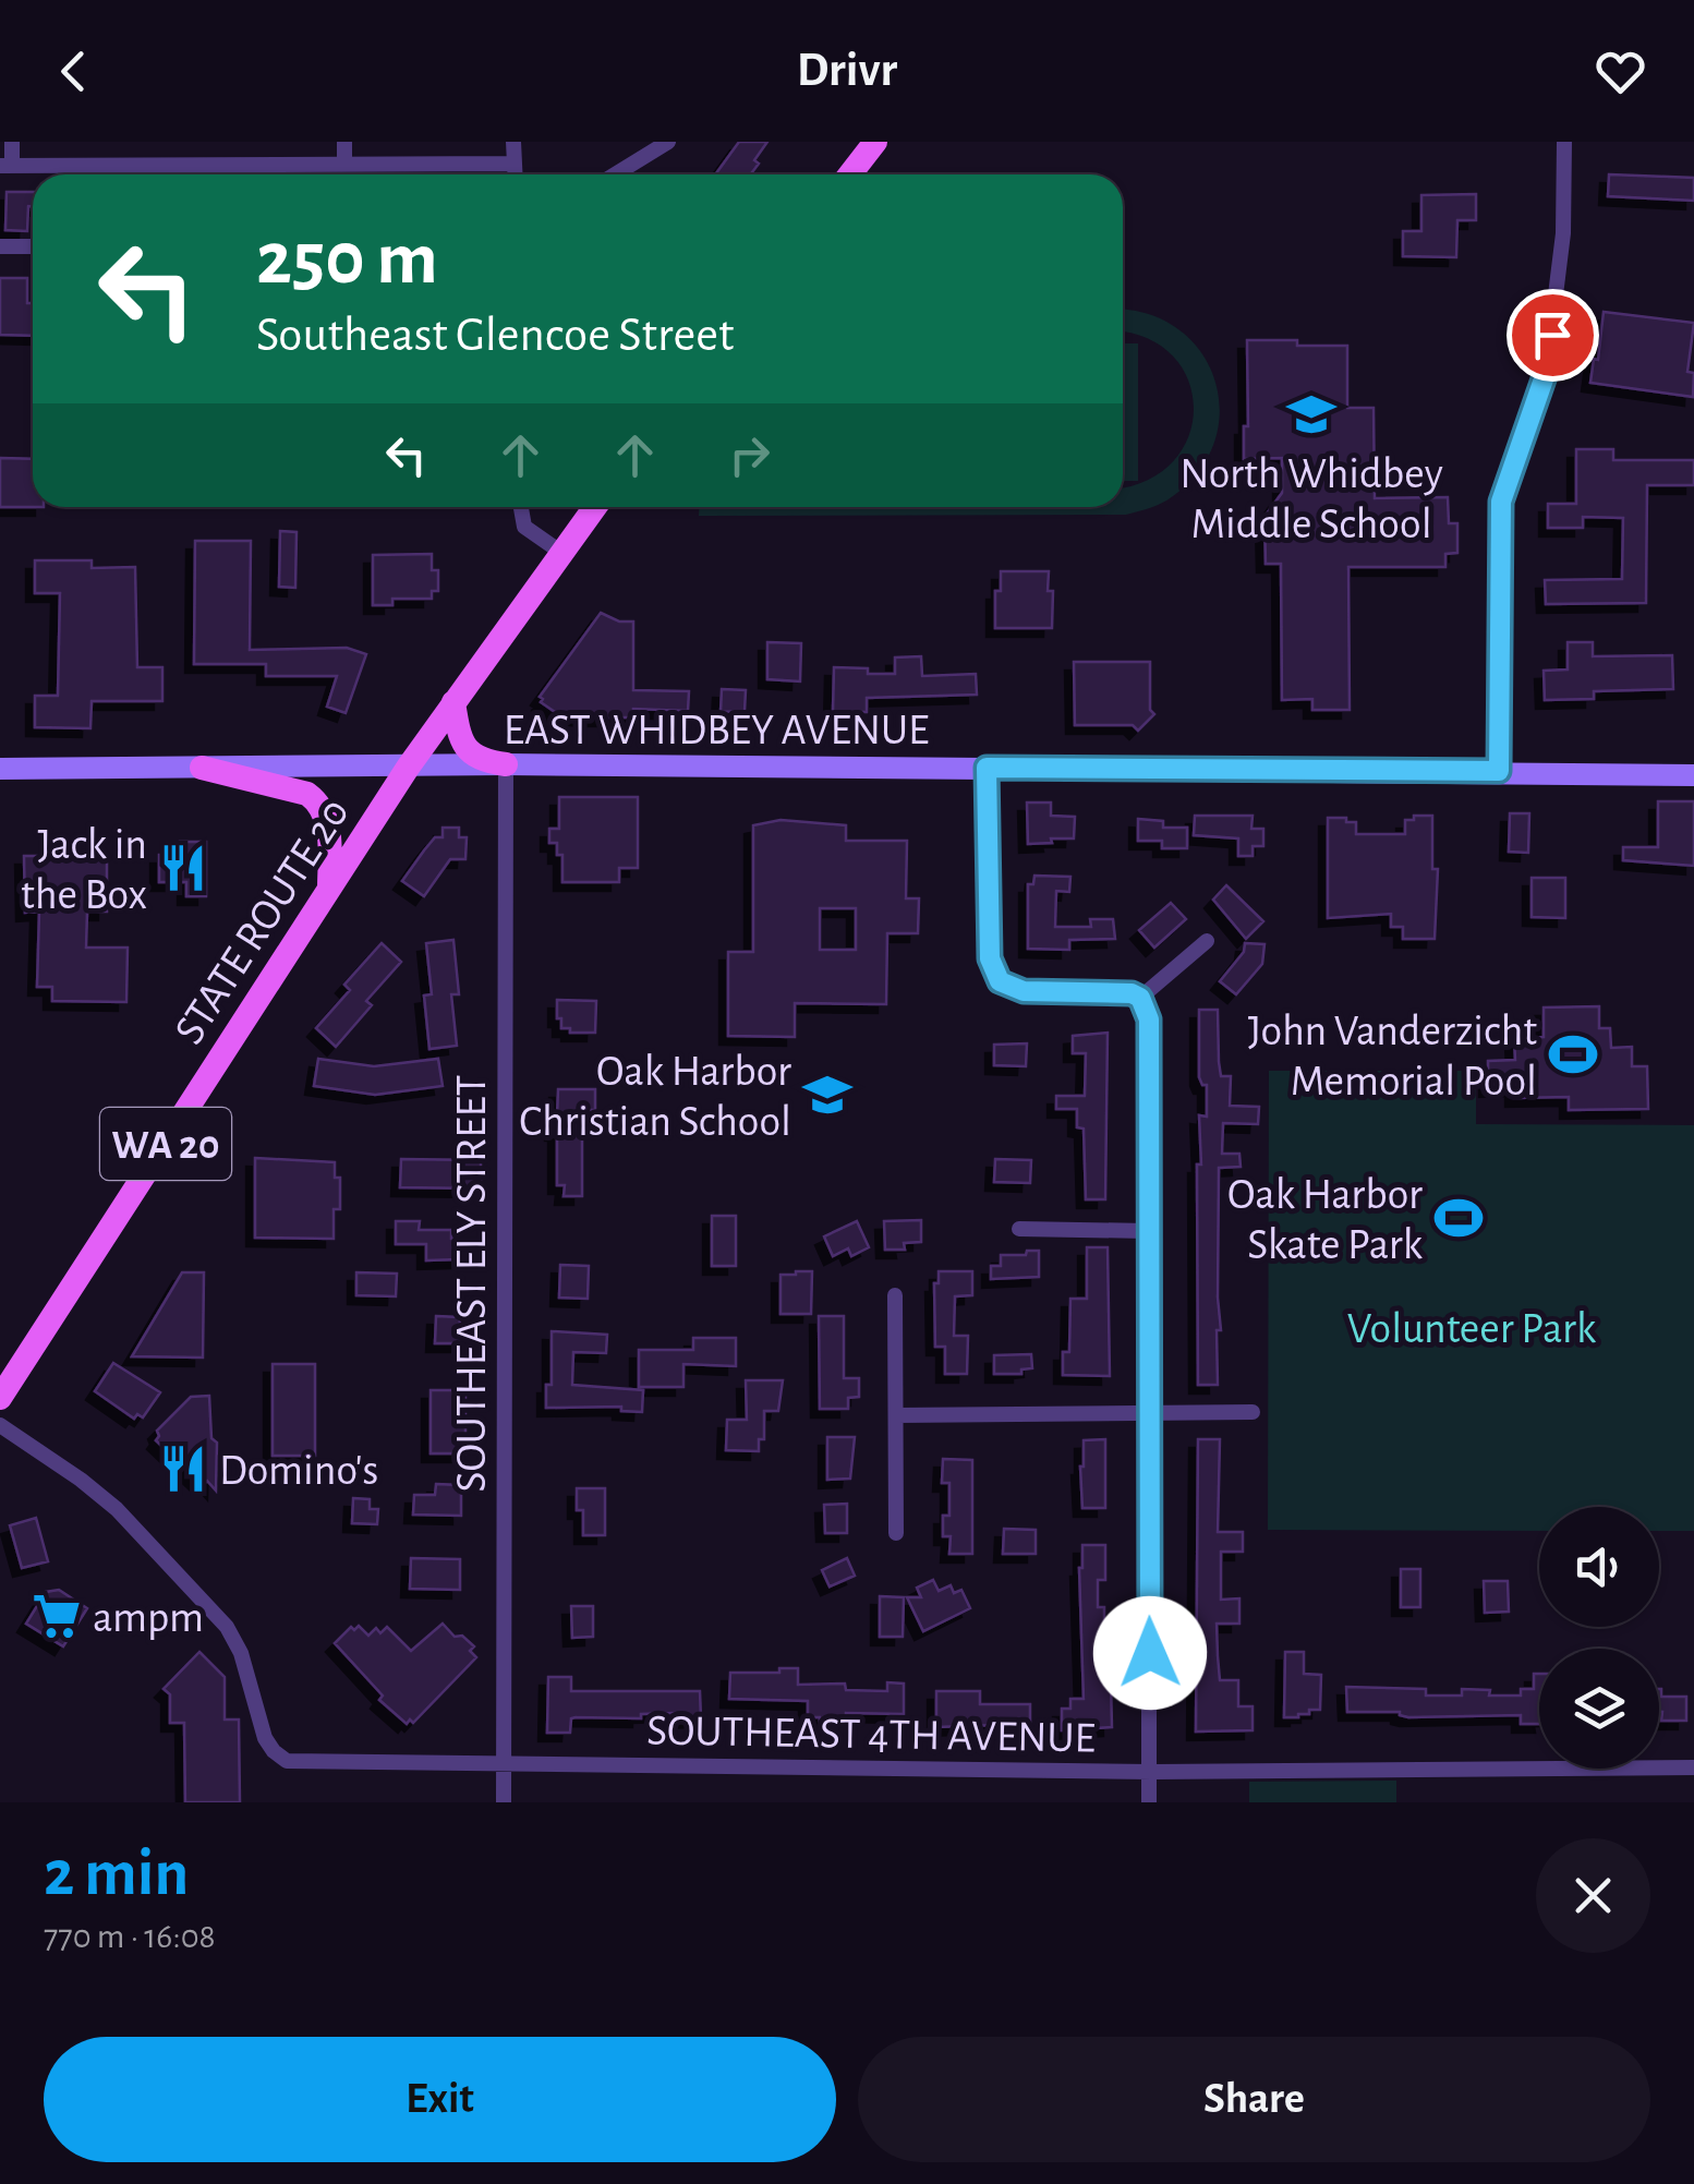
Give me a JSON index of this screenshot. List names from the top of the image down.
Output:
{
  "streets": {
    "main road": ["STATE ROUTE 20", "WA 20"],
    "street": ["EAST WHIDBEY AVENUE", "SOUTHEAST ELY STREET", "SOUTHEAST 4TH AVENUE"]
  },
  "crossings": [
    ["EAST WHIDBEY AVENUE", "STATE ROUTE 20"],
    ["EAST WHIDBEY AVENUE", "SOUTHEAST ELY STREET"],
    ["SOUTHEAST ELY STREET", "SOUTHEAST 4TH AVENUE"]
  ],
  "parks": ["Volunteer Park"],
  "places": {
    "school or university": ["North Whidbey Middle School", "Oak Harbor Christian School"],
    "restaurant": ["Jack in the Box", "Domino's"],
    "sports": ["John Vanderzicht Memorial Pool", "Oak Harbor Skate Park"],
    "supermarket": ["ampm"]
  },
  "page": {
    "header": "Drivr",
    "turn": ["250 m", "Southeast Glencoe Street"],
    "heading": ["2 min", "770 m · 16:08"],
    "buttons": ["Exit", "Share"]
  }
}
